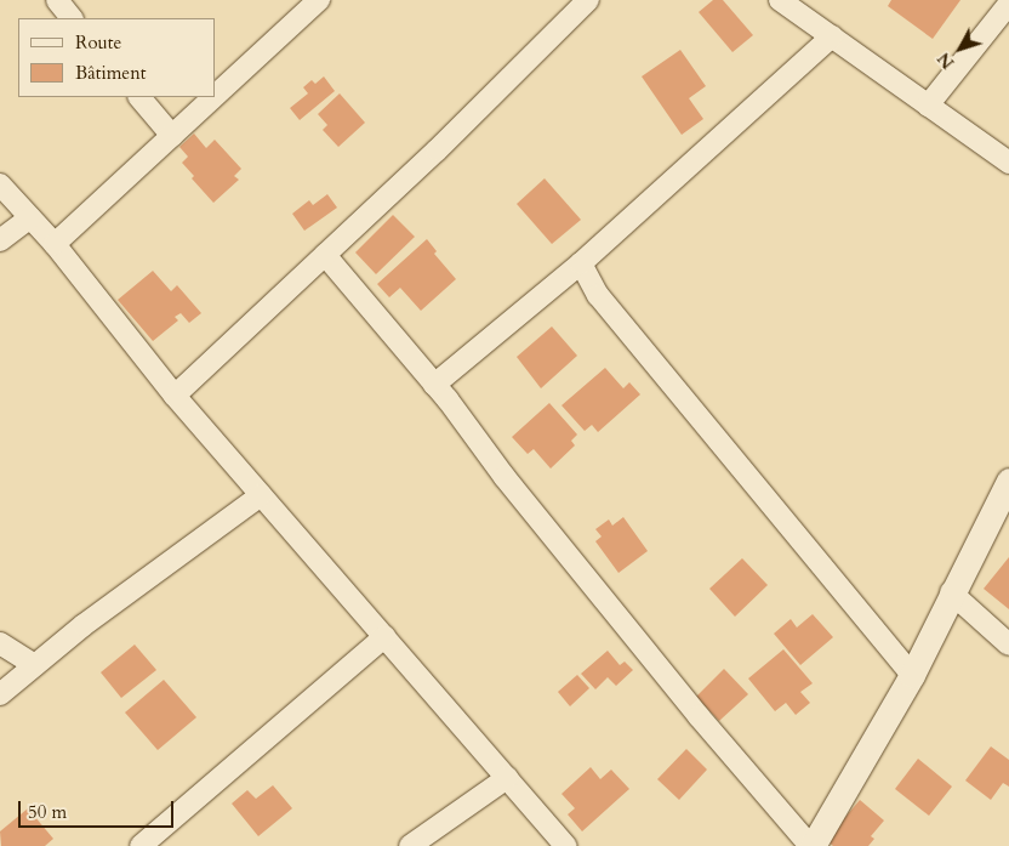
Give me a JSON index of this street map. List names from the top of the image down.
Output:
{
  "legend": ["Route", "Bâtiment"],
  "scale_bar": "50 m",
  "north": "bottom left"
}
